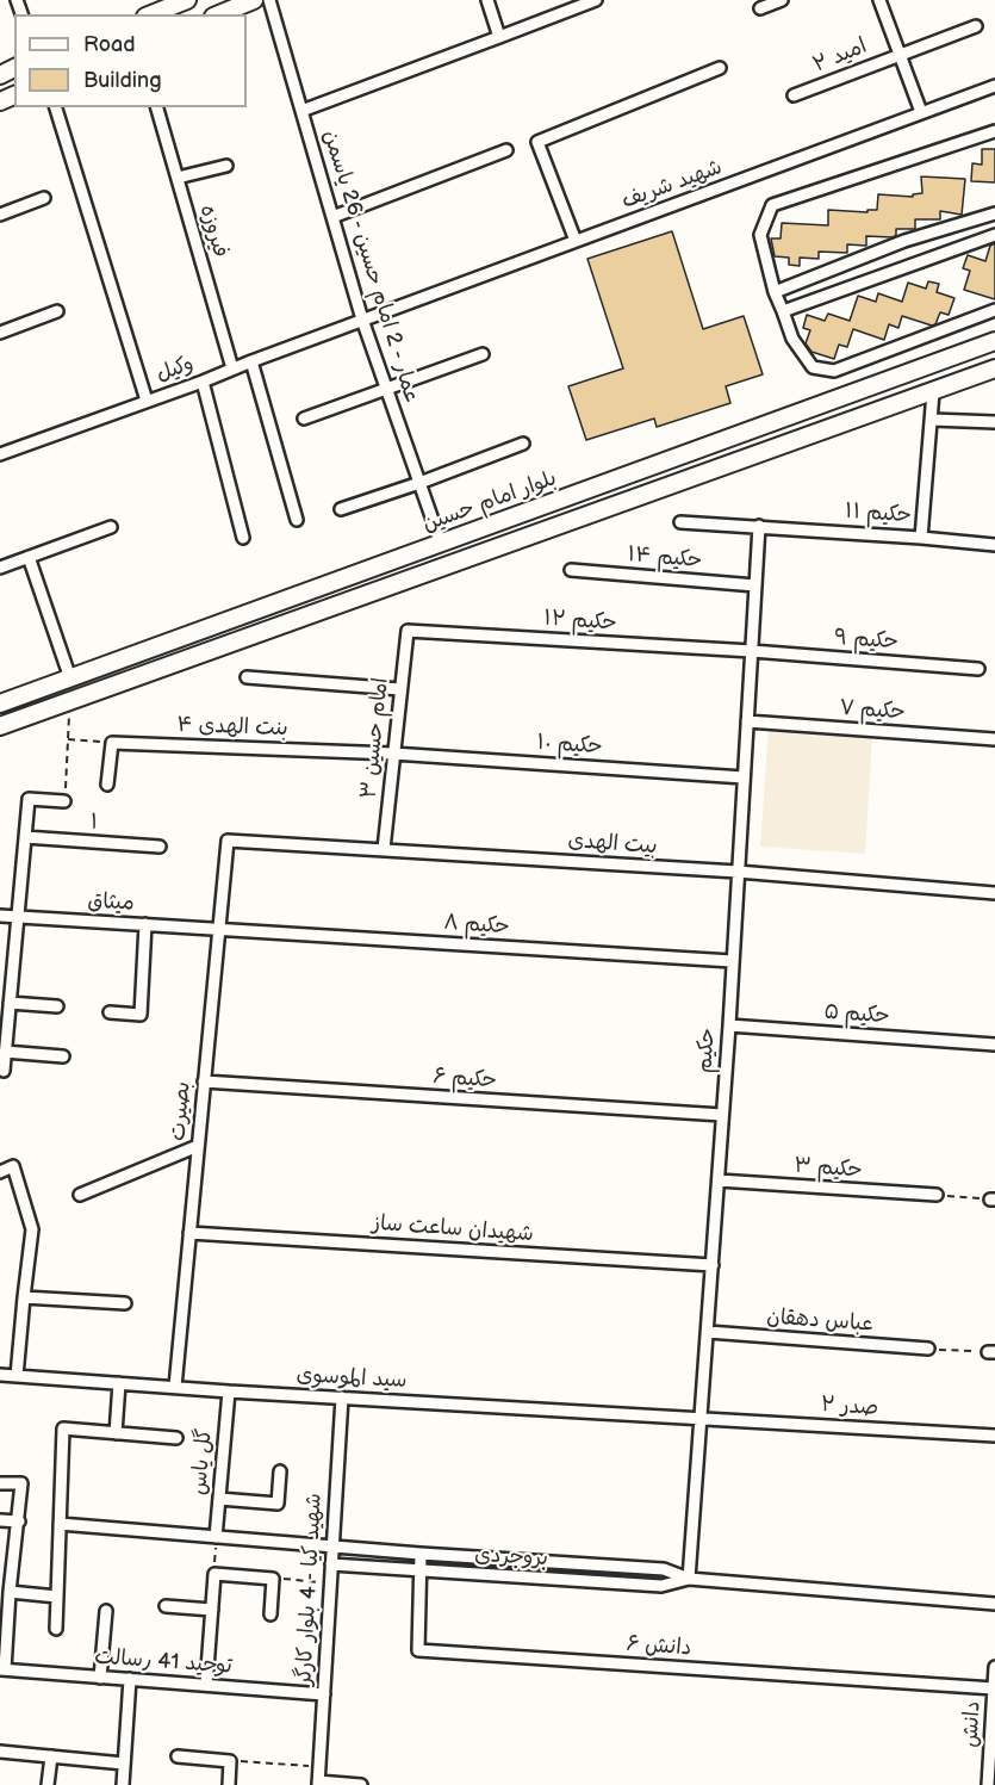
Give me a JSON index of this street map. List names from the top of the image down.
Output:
{
  "streets": {
    "main road": ["بلوار امام حسین"],
    "street": [
      "امید ۲",
      "شهید شریف",
      "فیروزه",
      "عمار - 2 امام حسین - 26 یاسمن",
      "وکیل",
      "حکیم ۱۱",
      "حکیم ۱۴",
      "حکیم ۱۲",
      "حکیم ۹",
      "حکیم ۷",
      "بنت الهدی ۴",
      "امام حسین ۳",
      "حکیم ۱۰",
      "۱",
      "بیت الهدی",
      "میثاق",
      "حکیم ۸",
      "حکیم ۵",
      "حکیم",
      "حکیم ۶",
      "بصیرت",
      "حکیم ۳",
      "شهیدان ساعت ساز",
      "عباس دهقان",
      "سید الموسوی",
      "صدر ۲",
      "گل یاس",
      "بروجردی",
      "شهید کیا - 4 بلوار کارگر",
      "دانش ۶",
      "توحید 41 رسالت",
      "دانش"
    ]
  },
  "crossings": [
    ["شهید شریف", "عمار - 2 امام حسین - 26 یاسمن"],
    ["شهید شریف", "وکیل"],
    ["فیروزه", "وکیل"],
    ["عمار - 2 امام حسین - 26 یاسمن", "وکیل"],
    ["عمار - 2 امام حسین - 26 یاسمن", "بلوار امام حسین"],
    ["حکیم ۱۱", "حکیم"],
    ["حکیم ۱۴", "حکیم"],
    ["حکیم ۱۲", "حکیم ۹"],
    ["حکیم ۱۲", "امام حسین ۳"],
    ["حکیم ۱۲", "حکیم"],
    ["حکیم ۹", "حکیم"],
    ["حکیم ۷", "حکیم"],
    ["بنت الهدی ۴", "امام حسین ۳"],
    ["بنت الهدی ۴", "حکیم ۱۰"],
    ["امام حسین ۳", "حکیم ۱۰"],
    ["امام حسین ۳", "بیت الهدی"],
    ["حکیم ۱۰", "حکیم"],
    ["بیت الهدی", "حکیم"],
    ["بیت الهدی", "بصیرت"],
    ["میثاق", "حکیم ۸"],
    ["میثاق", "بصیرت"],
    ["حکیم ۸", "حکیم"],
    ["حکیم ۸", "بصیرت"],
    ["حکیم ۵", "حکیم"],
    ["حکیم", "حکیم ۶"],
    ["حکیم", "حکیم ۳"],
    ["حکیم", "شهیدان ساعت ساز"],
    ["حکیم", "عباس دهقان"],
    ["حکیم", "سید الموسوی"],
    ["حکیم", "صدر ۲"],
    ["حکیم", "بروجردی"],
    ["حکیم ۶", "بصیرت"],
    ["بصیرت", "شهیدان ساعت ساز"],
    ["بصیرت", "سید الموسوی"],
    ["سید الموسوی", "صدر ۲"],
    ["سید الموسوی", "گل یاس"],
    ["سید الموسوی", "شهید کیا - 4 بلوار کارگر"],
    ["گل یاس", "بروجردی"],
    ["بروجردی", "شهید کیا - 4 بلوار کارگر"],
    ["بروجردی", "دانش ۶"],
    ["شهید کیا - 4 بلوار کارگر", "توحید 41 رسالت"],
    ["دانش ۶", "دانش"]
  ],
  "legend": ["Road", "Building"]
}
